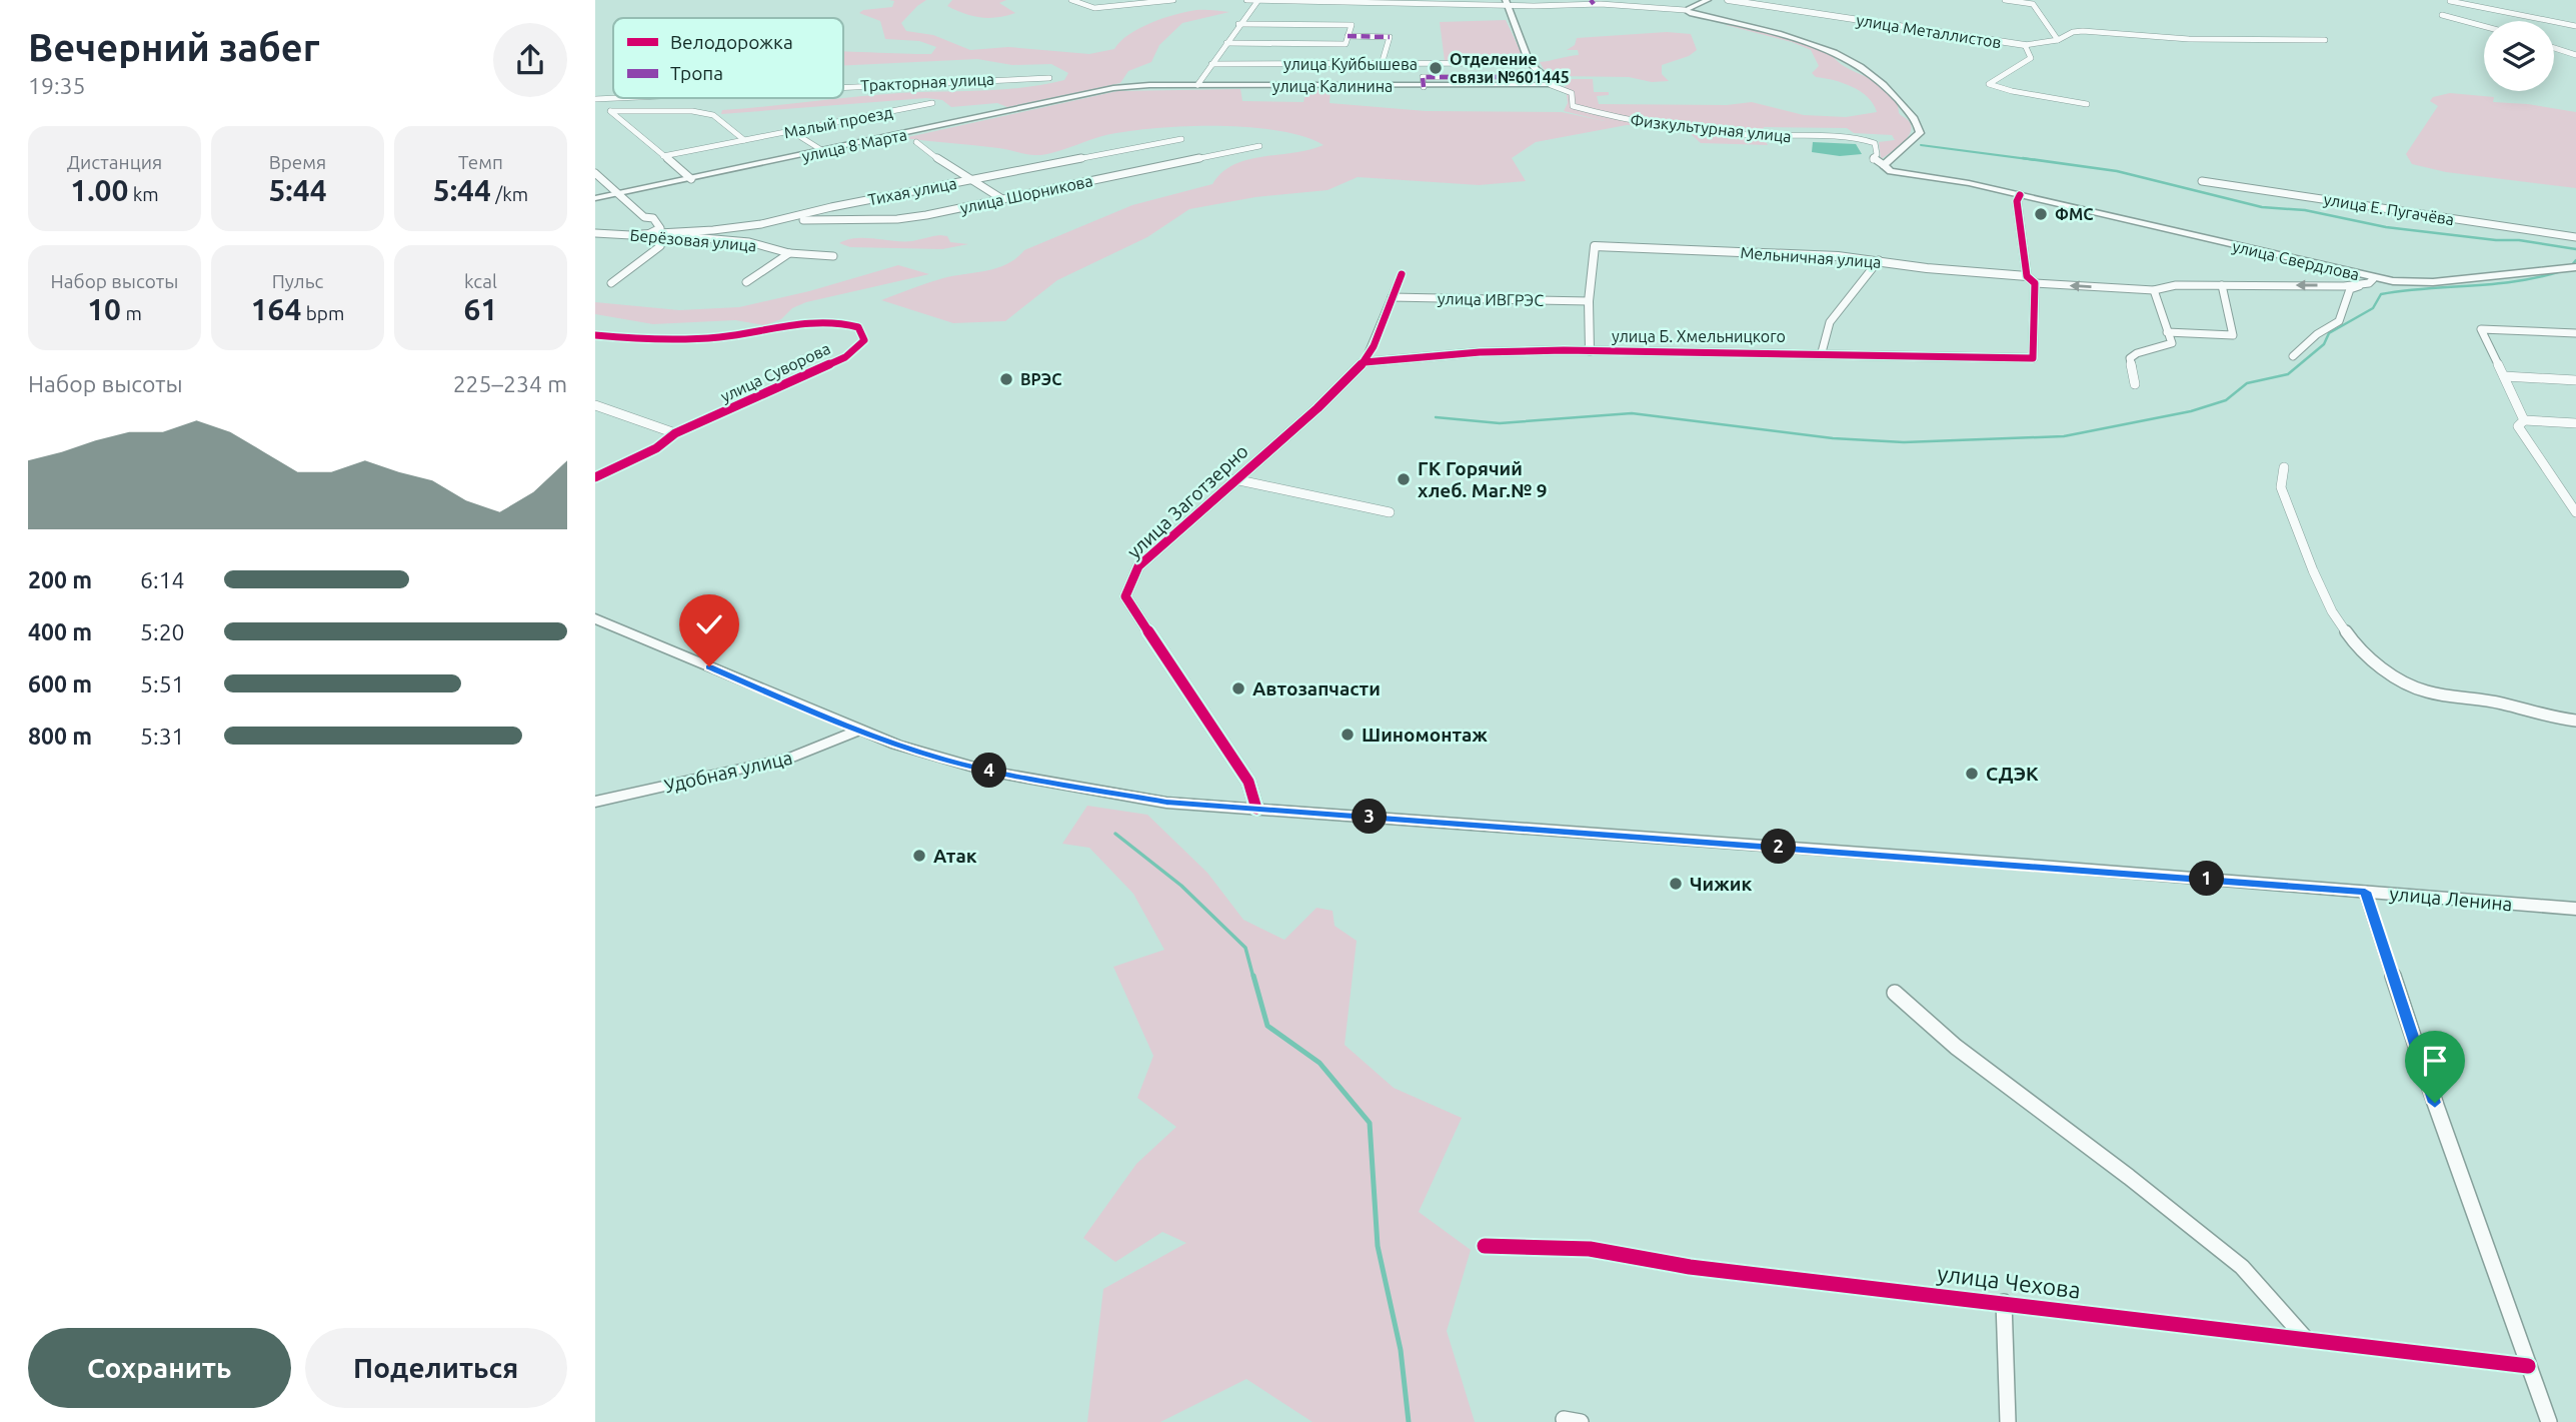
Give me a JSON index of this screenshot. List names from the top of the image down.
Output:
{
  "streets": {
    "main road": [
      "улица Калинина",
      "Физкультурная улица",
      "улица 8 Марта",
      "улица Свердлова",
      "Удобная улица",
      "улица Ленина"
    ],
    "street": [
      "улица Металлистов",
      "улица Куйбышева",
      "Тракторная улица",
      "Малый проезд",
      "Тихая улица",
      "улица Шорникова",
      "улица Е. Пугачёва",
      "Берёзовая улица",
      "Мельничная улица",
      "улица ИВГРЭС",
      "улица Б. Хмельницкого",
      "улица Суворова",
      "улица Заготзерно",
      "улица Чехова"
    ]
  },
  "crossings": [
    ["улица Куйбышева", "Физкультурная улица"],
    ["улица Калинина", "Физкультурная улица"],
    ["улица Калинина", "улица 8 Марта"],
    ["Физкультурная улица", "улица Свердлова"],
    ["Тихая улица", "улица Шорникова"],
    ["Тихая улица", "Берёзовая улица"],
    ["Мельничная улица", "улица ИВГРЭС"],
    ["улица ИВГРЭС", "улица Заготзерно"],
    ["улица Б. Хмельницкого", "улица Заготзерно"],
    ["улица Заготзерно", "улица Ленина"],
    ["Удобная улица", "улица Ленина"]
  ],
  "places": [
    "Отделение связи №601445",
    "ФМС",
    "ВРЭС",
    "ГК Горячий хлеб. Маг.№ 9",
    "Автозапчасти",
    "Шиномонтаж",
    "СДЭК",
    "Атак",
    "Чижик"
  ],
  "legend": ["Велодорожка", "Тропа"],
  "page": {
    "heading": ["Вечерний забег", "19:35"],
    "stats": [
      ["Дистанция", "1.00 km"],
      ["Время", "5:44"],
      ["Темп", "5:44 /km"],
      ["Набор высоты", "10 m"],
      ["Пульс", "164 bpm"],
      ["kcal", "61"]
    ],
    "chart": ["Набор высоты", "225–234 m"],
    "list": [
      {
        "name": "200 m",
        "note": "6:14"
      },
      {
        "name": "400 m",
        "note": "5:20"
      },
      {
        "name": "600 m",
        "note": "5:51"
      },
      {
        "name": "800 m",
        "note": "5:31"
      }
    ],
    "pins": [
      "4",
      "3",
      "2",
      "1"
    ],
    "buttons": ["Сохранить", "Поделиться"]
  }
}
